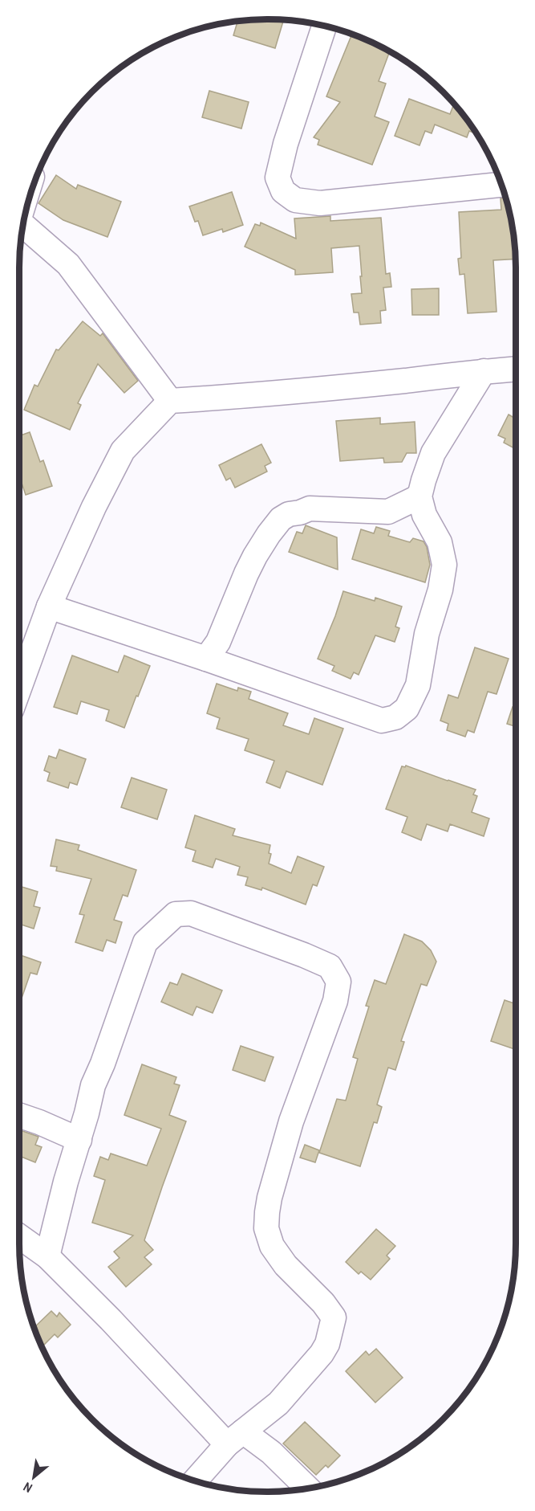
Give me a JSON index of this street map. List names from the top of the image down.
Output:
{
  "north": "bottom left"
}
